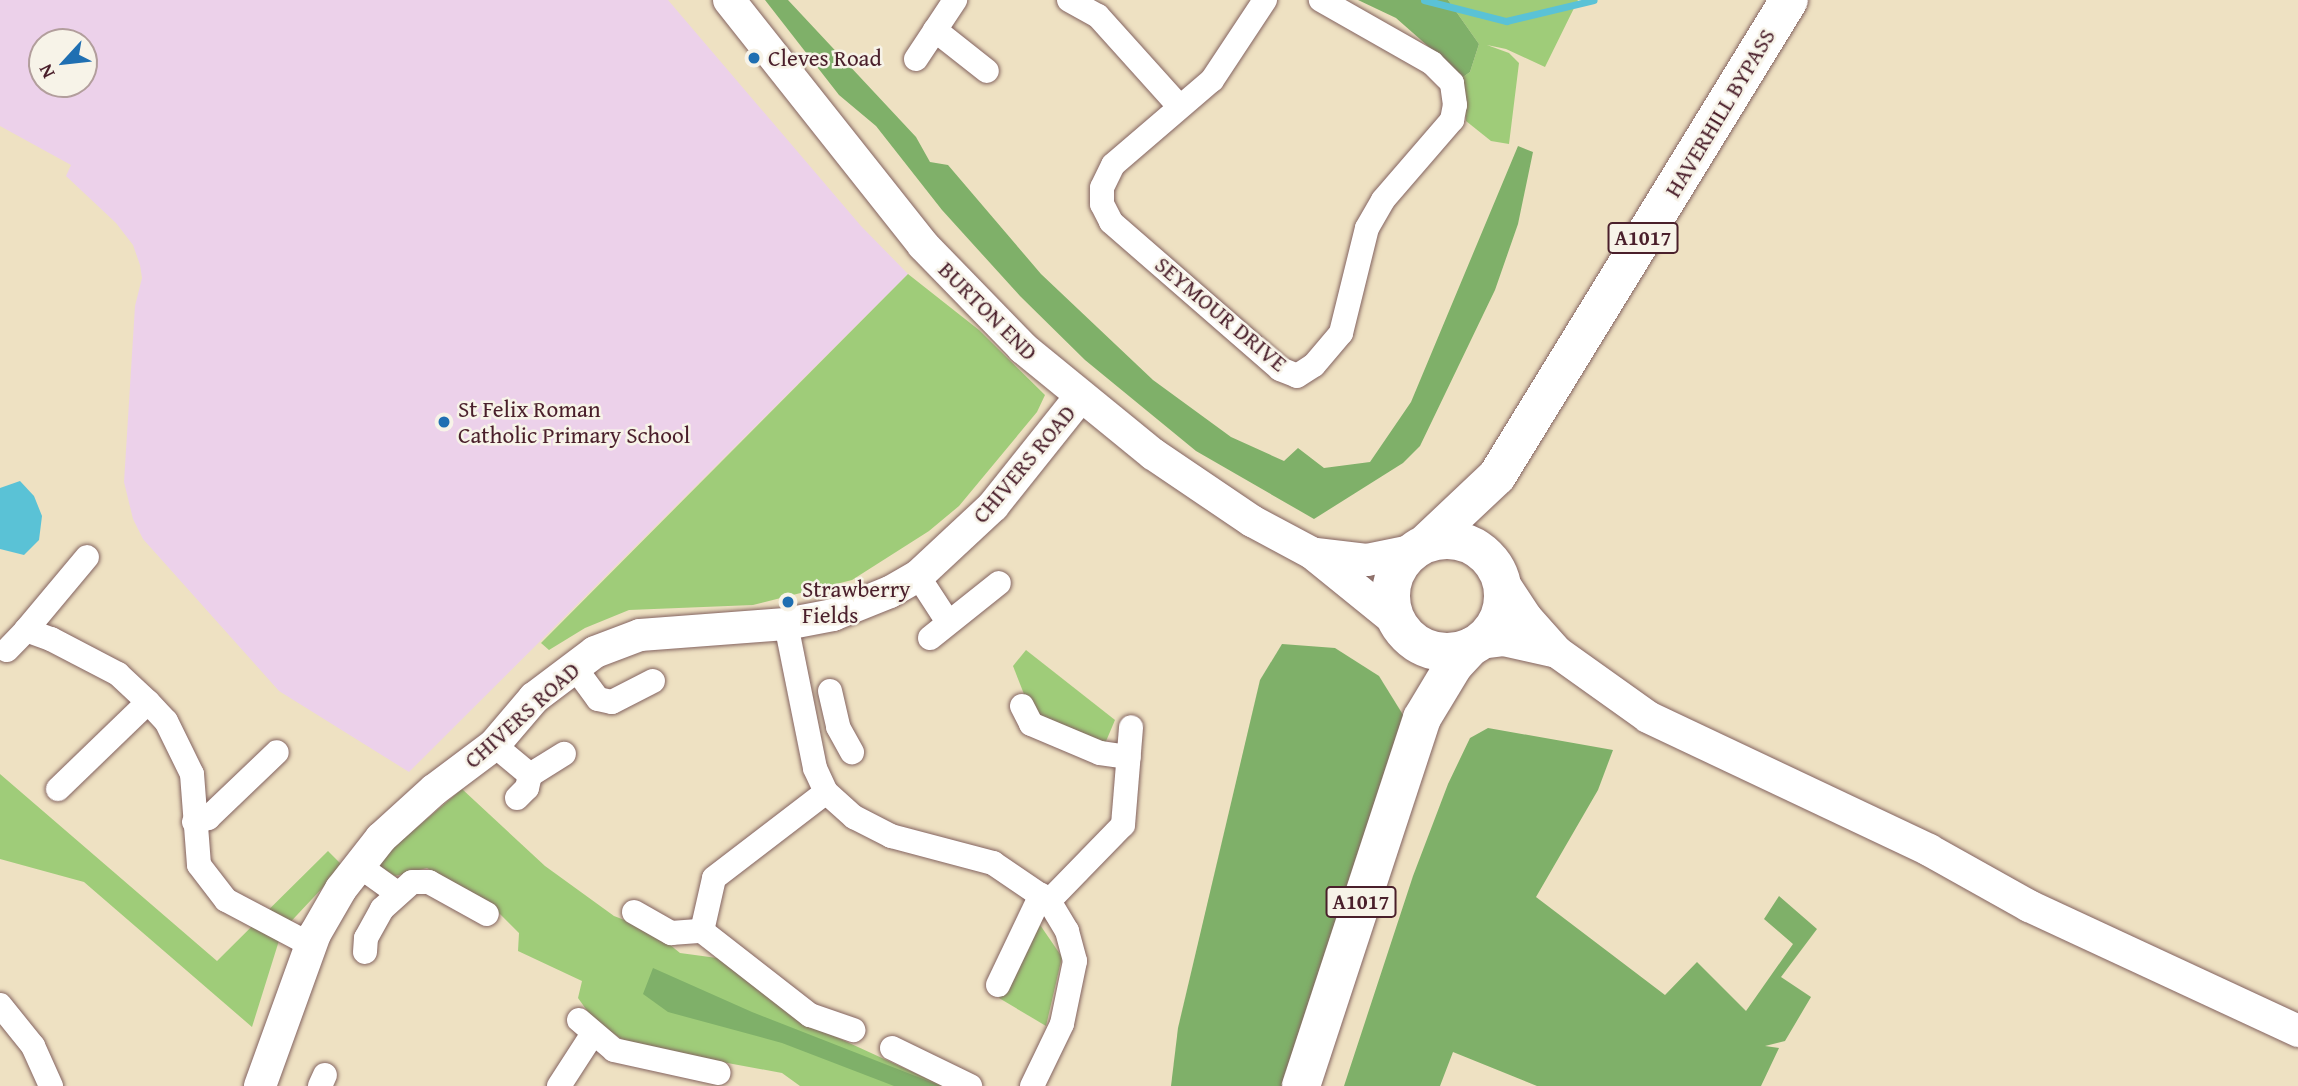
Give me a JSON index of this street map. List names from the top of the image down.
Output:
{
  "streets": {
    "main road": ["HAVERHILL BYPASS", "A1017"],
    "street": ["BURTON END", "SEYMOUR DRIVE", "CHIVERS ROAD"]
  },
  "crossings": [
    ["HAVERHILL BYPASS", "A1017"],
    ["HAVERHILL BYPASS", "BURTON END"],
    ["A1017", "BURTON END"],
    ["BURTON END", "CHIVERS ROAD"]
  ],
  "places": ["Cleves Road", "St Felix Roman Catholic Primary School", "Strawberry Fields"],
  "north": "bottom left"
}
